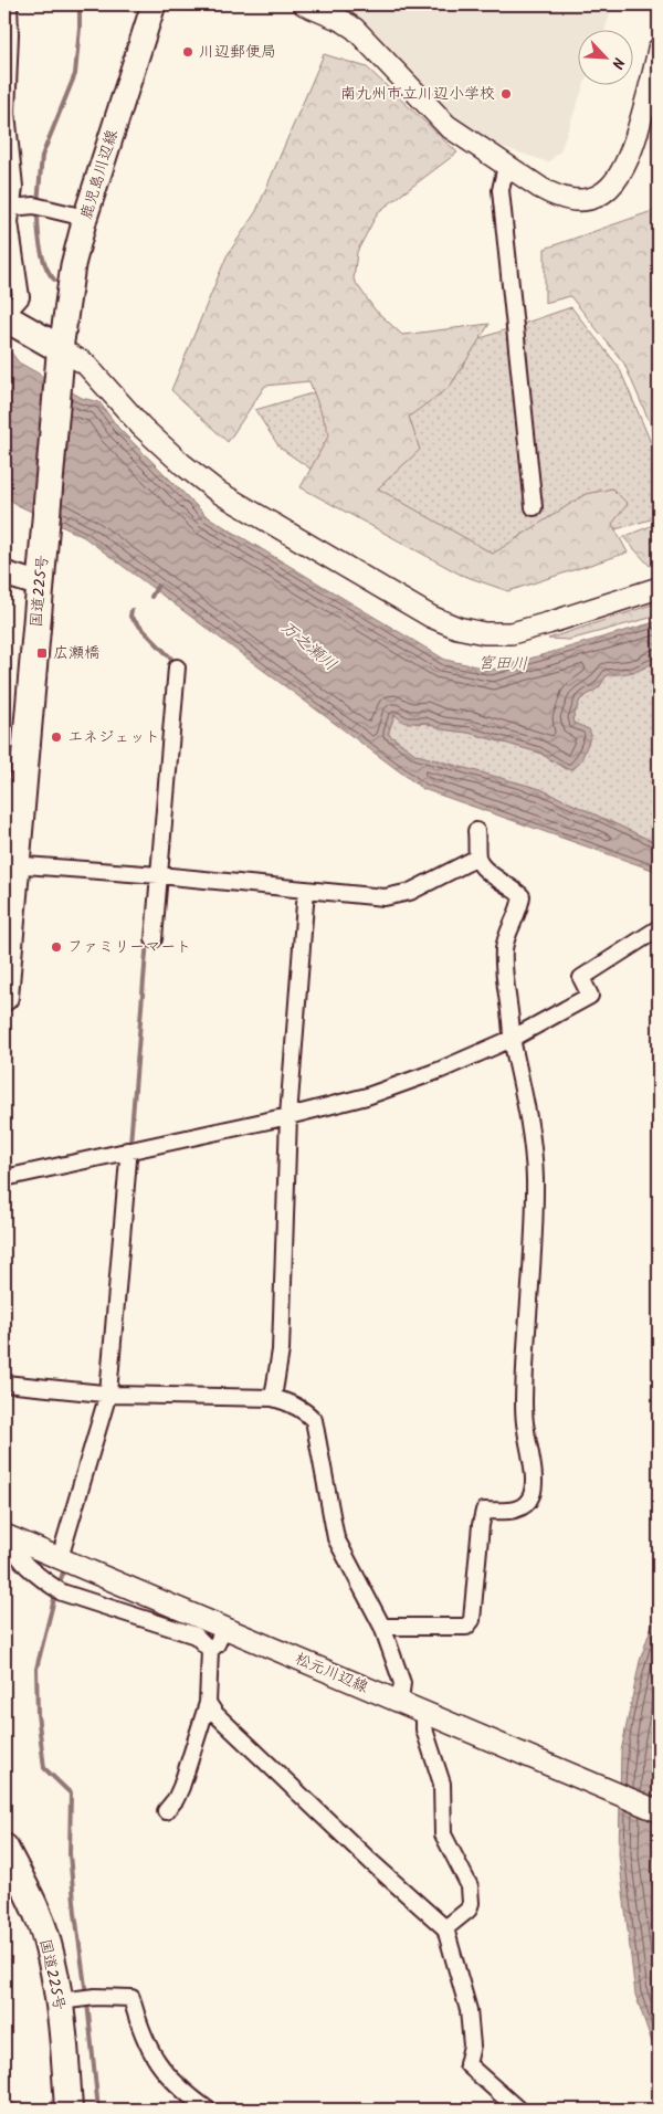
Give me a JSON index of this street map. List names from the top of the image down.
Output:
{
  "streets": {
    "highway": ["国道225号"],
    "main road": ["鹿児島川辺線"],
    "street": ["松元川辺線"]
  },
  "crossings": [
    ["鹿児島川辺線", "国道225号"]
  ],
  "water": ["万之瀬川", "宮田川"],
  "places": {
    "other": [
      "川辺郵便局",
      "南九州市立川辺小学校",
      "エネジェット",
      "ファミリーマート"
    ],
    "transit": ["広瀬橋"]
  },
  "north": "bottom right"
}
